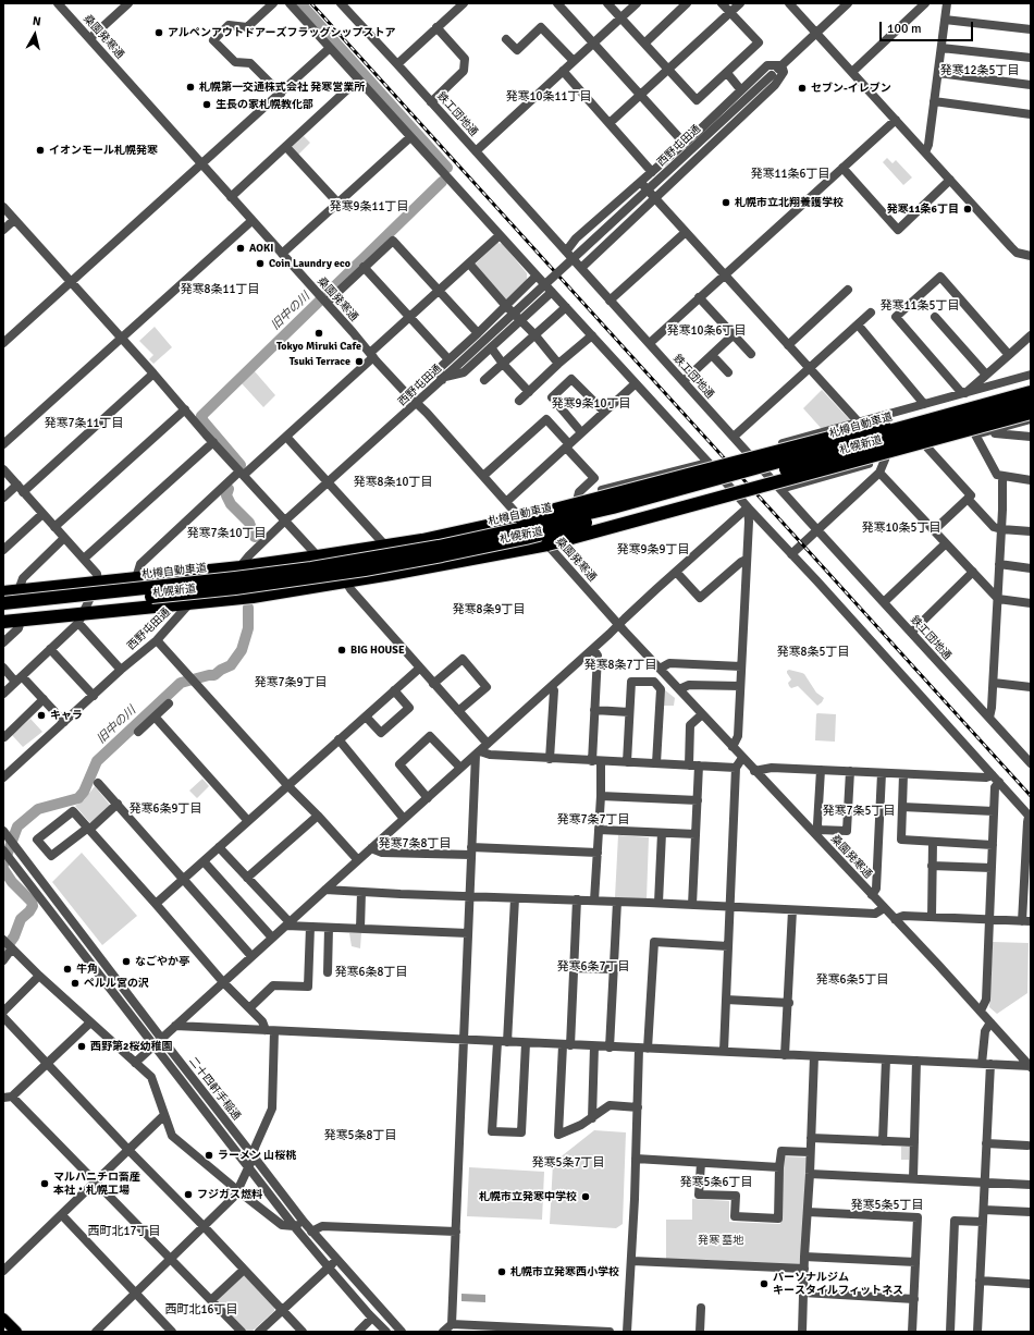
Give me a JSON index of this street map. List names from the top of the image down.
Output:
{
  "streets": {
    "highway": ["札樽自動車道", "札幌新道"],
    "street": [
      "桑園発寒通",
      "鉄工団地通",
      "西野屯田通",
      "二十四軒手稲通"
    ]
  },
  "crossings": [
    ["桑園発寒通", "西野屯田通"],
    ["桑園発寒通", "札幌新道"],
    ["西野屯田通", "札幌新道"]
  ],
  "districts": [
    "発寒12条5丁目",
    "発寒10条11丁目",
    "発寒11条6丁目",
    "発寒9条11丁目",
    "発寒8条11丁目",
    "発寒11条5丁目",
    "発寒10条6丁目",
    "発寒9条10丁目",
    "発寒7条11丁目",
    "発寒8条10丁目",
    "発寒10条5丁目",
    "発寒7条10丁目",
    "発寒9条9丁目",
    "発寒8条9丁目",
    "発寒8条5丁目",
    "発寒8条7丁目",
    "発寒7条9丁目",
    "発寒6条9丁目",
    "発寒7条5丁目",
    "発寒7条7丁目",
    "発寒7条8丁目",
    "発寒6条7丁目",
    "発寒6条8丁目",
    "発寒6条5丁目",
    "発寒5条8丁目",
    "発寒5条7丁目",
    "発寒5条6丁目",
    "発寒5条5丁目",
    "西町北17丁目",
    "西町北16丁目"
  ],
  "water": ["旧中の川"],
  "parks": ["発寒 墓地"],
  "places": [
    "アルペンアウトドアーズフラッグシップストア",
    "札幌第一交通株式会社 発寒営業所",
    "セブン-イレブン",
    "生長の家札幌教化部",
    "イオンモール札幌発寒",
    "札幌市立北翔養護学校",
    "発寒11条6丁目",
    "AOKI",
    "Coin Laundry eco",
    "Tokyo Miruki Cafe",
    "Tsuki Terrace",
    "BIG HOUSE",
    "キャラ",
    "なごやか亭",
    "牛角",
    "ペルル宮の沢",
    "西野第2桜幼稚園",
    "ラーメン 山桜桃",
    "マルハニチロ畜産 本社・札幌工場",
    "フジガス燃料",
    "札幌市立発寒中学校",
    "札幌市立発寒西小学校",
    "パーソナルジム キースタイルフィットネス"
  ],
  "scale_bar": "100 m",
  "north": "top"
}
